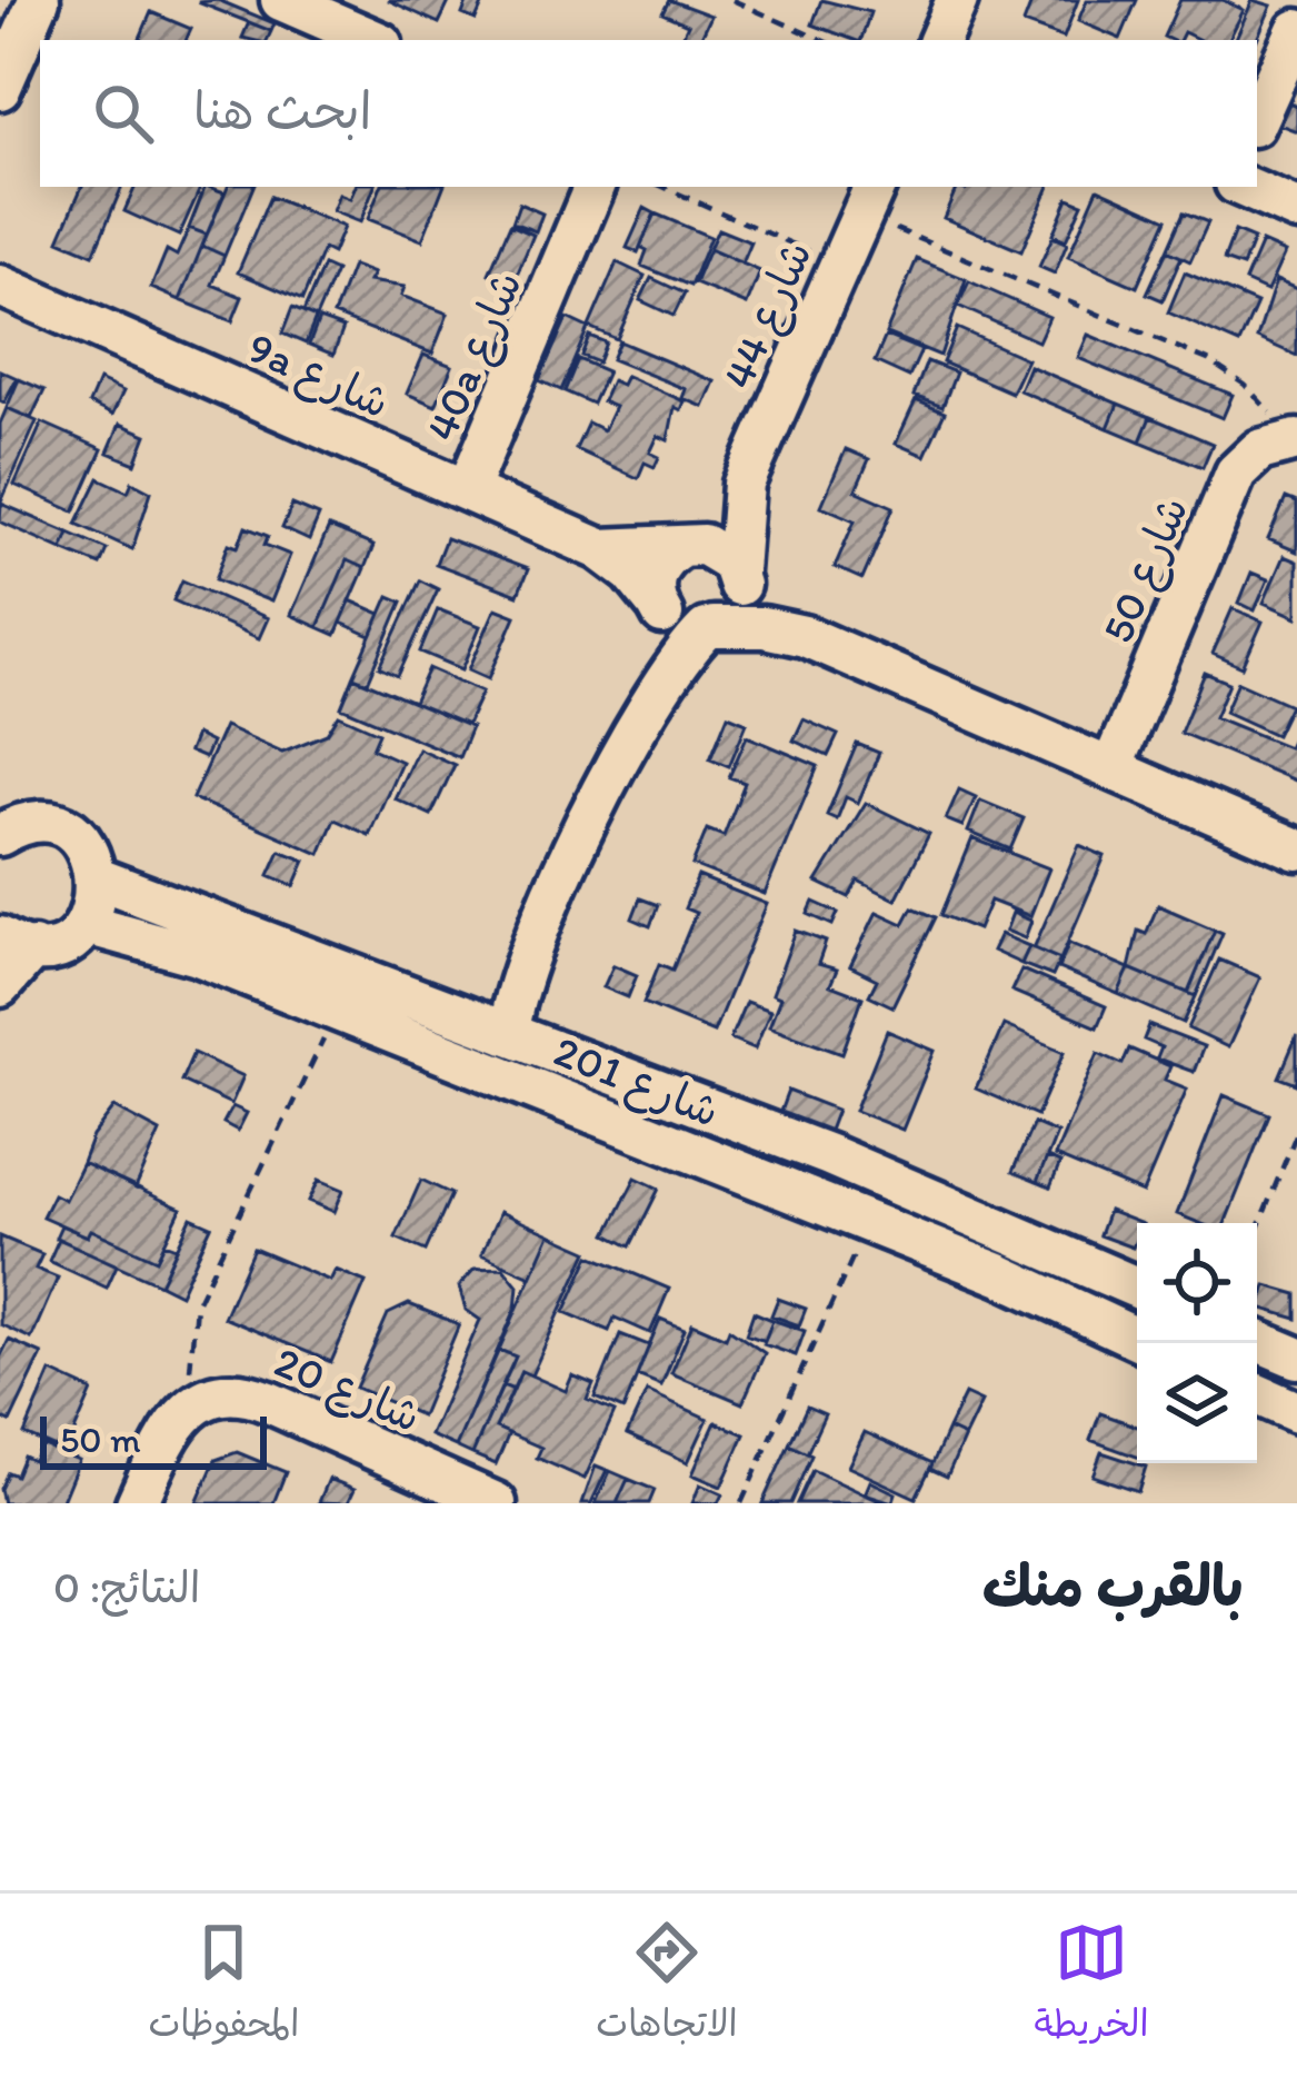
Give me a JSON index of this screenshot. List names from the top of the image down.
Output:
{
  "streets": {
    "street": [
      "شارع 44",
      "40a شارع",
      "9a شارع",
      "شارع 50",
      "شارع 201",
      "شارع 20"
    ]
  },
  "crossings": [
    ["شارع 44", "9a شارع"],
    ["40a شارع", "9a شارع"]
  ],
  "scale_bar": "50 m",
  "page": {
    "search": "ابحث هنا",
    "scale": "50 m",
    "heading": ["بالقرب منك", "النتائج: 0"],
    "nav": ["الخريطة", "الاتجاهات", "المحفوظات"]
  }
}
